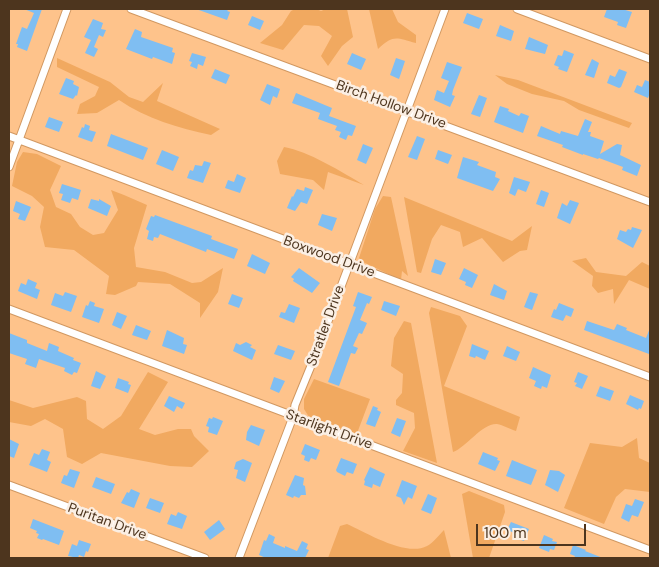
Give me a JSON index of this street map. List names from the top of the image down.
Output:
{
  "streets": {
    "street": [
      "Birch Hollow Drive",
      "Boxwood Drive",
      "Stratler Drive",
      "Starlight Drive",
      "Puritan Drive"
    ]
  },
  "crossings": [
    ["Birch Hollow Drive", "Stratler Drive"],
    ["Boxwood Drive", "Stratler Drive"],
    ["Stratler Drive", "Starlight Drive"]
  ],
  "scale_bar": "100 m"
}
